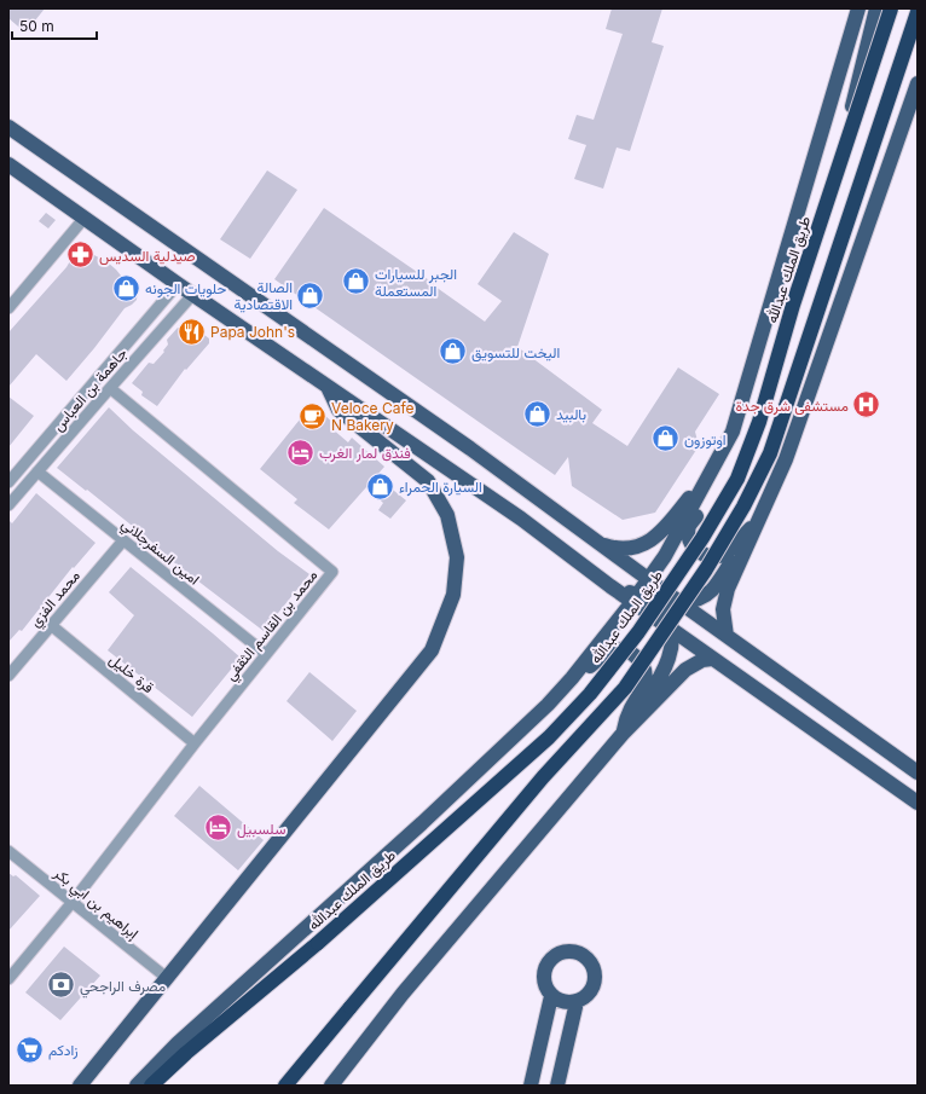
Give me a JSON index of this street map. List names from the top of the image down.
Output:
{
  "streets": {
    "highway": ["طريق الملك عبدالله"],
    "street": [
      "جاهمة بن العباس",
      "امين السفرجلاني",
      "محمد الفزي",
      "محمد بن القاسم الثقفي",
      "قرة خليل",
      "إبراهيم بن ابي بكر"
    ]
  },
  "crossings": [
    ["جاهمة بن العباس", "امين السفرجلاني"],
    ["جاهمة بن العباس", "محمد بن القاسم الثقفي"],
    ["امين السفرجلاني", "محمد الفزي"],
    ["امين السفرجلاني", "محمد بن القاسم الثقفي"],
    ["محمد الفزي", "قرة خليل"],
    ["محمد بن القاسم الثقفي", "قرة خليل"],
    ["محمد بن القاسم الثقفي", "إبراهيم بن ابي بكر"]
  ],
  "places": {
    "pharmacy": ["صيدلية السديس"],
    "shop": [
      "الجبر للسيارات المستعملة",
      "حلويات الجونه",
      "الصالة الاقتصادية",
      "اليخت للتسويق",
      "بالبيد",
      "اوتوزون",
      "السيارة الحمراء"
    ],
    "restaurant": ["Papa John's"],
    "hospital": ["مستشفى شرق جدة"],
    "cafe": ["Veloce Cafe N Bakery"],
    "hotel": ["فندق لمار الغرب", "سلسبيل"],
    "bank": ["مصرف الراجحي"],
    "supermarket": ["زادكم"]
  },
  "scale_bar": "50 m"
}
